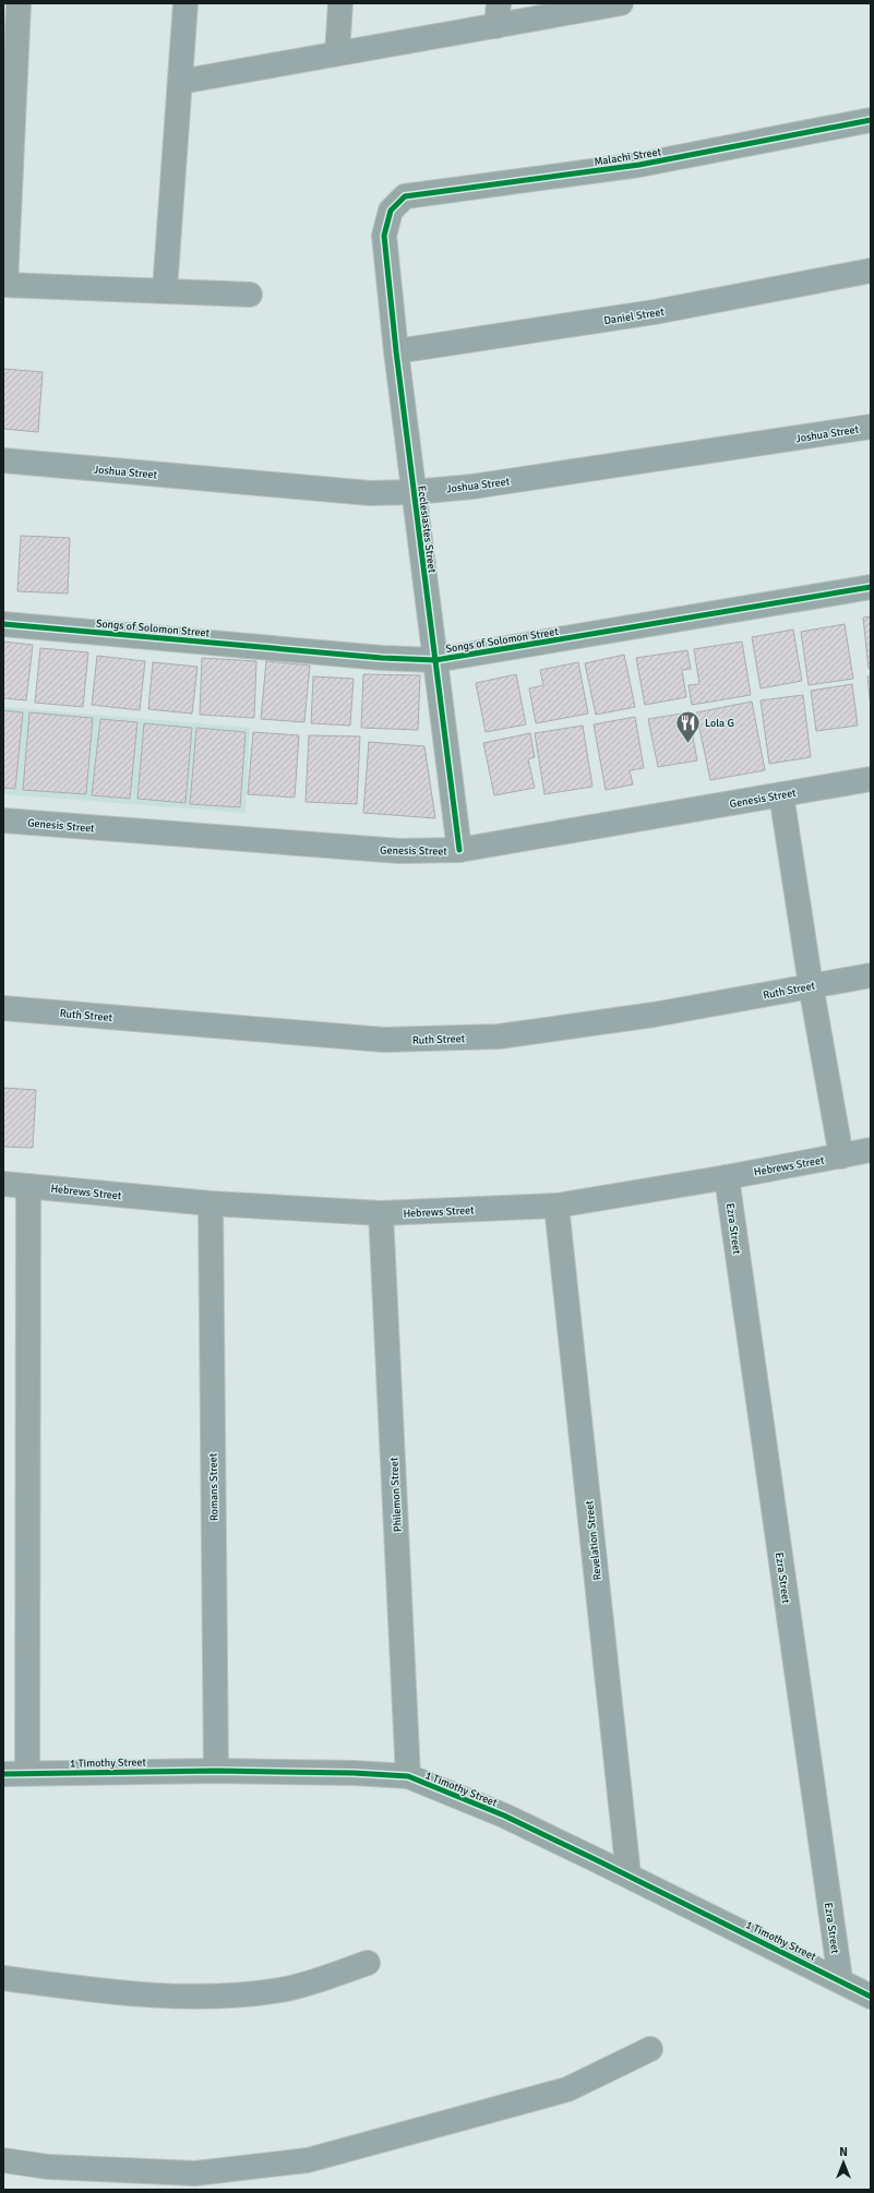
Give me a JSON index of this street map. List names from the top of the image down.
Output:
{
  "streets": {
    "street": [
      "Malachi Street",
      "Daniel Street",
      "Joshua Street",
      "Ecclesiastes Street",
      "Songs of Solomon Street",
      "Genesis Street",
      "Ruth Street",
      "Hebrews Street",
      "Ezra Street",
      "Romans Street",
      "Philemon Street",
      "Revelation Street",
      "1 Timothy Street"
    ]
  },
  "crossings": [
    ["Malachi Street", "Ecclesiastes Street"],
    ["Daniel Street", "Ecclesiastes Street"],
    ["Joshua Street", "Ecclesiastes Street"],
    ["Ecclesiastes Street", "Songs of Solomon Street"],
    ["Ecclesiastes Street", "Genesis Street"],
    ["Hebrews Street", "Ezra Street"],
    ["Hebrews Street", "Romans Street"],
    ["Hebrews Street", "Philemon Street"],
    ["Hebrews Street", "Revelation Street"],
    ["Ezra Street", "1 Timothy Street"],
    ["Romans Street", "1 Timothy Street"],
    ["Philemon Street", "1 Timothy Street"],
    ["Revelation Street", "1 Timothy Street"]
  ],
  "places": {
    "restaurant": ["Lola G"]
  },
  "north": "top"
}
